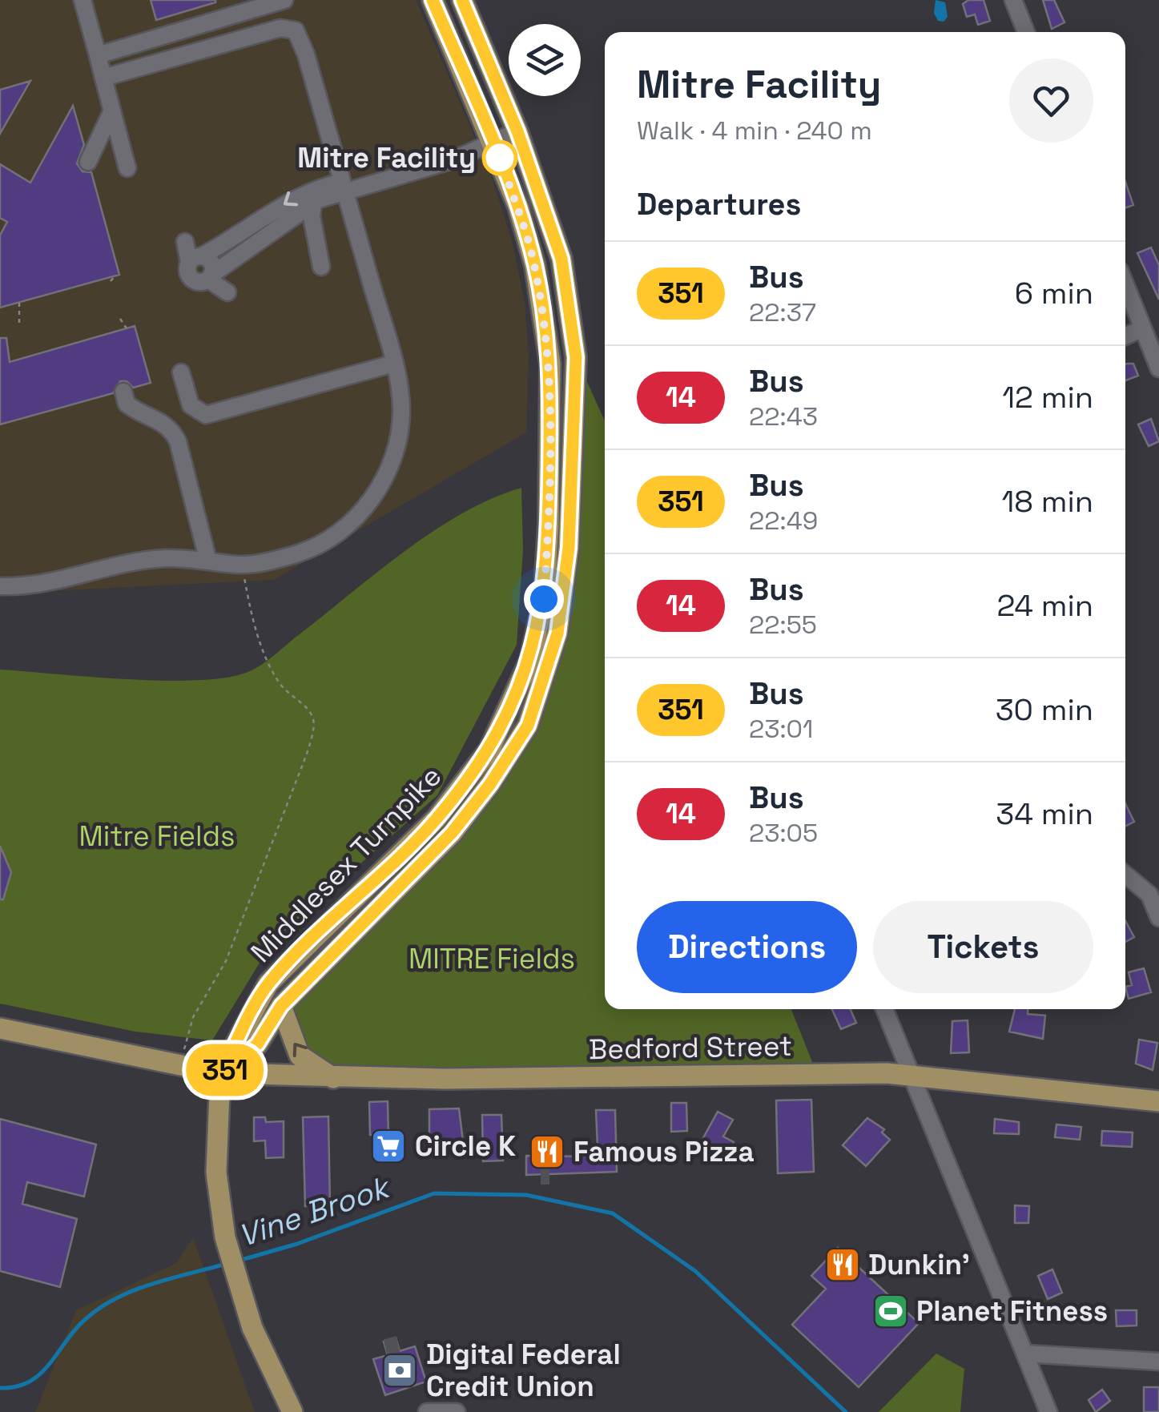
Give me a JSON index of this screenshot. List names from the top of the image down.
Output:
{
  "streets": {
    "main road": ["Middlesex Turnpike", "Bedford Street"]
  },
  "crossings": [
    ["Middlesex Turnpike", "Bedford Street"]
  ],
  "water": ["Vine Brook"],
  "parks": ["Mitre Fields", "MITRE Fields"],
  "places": {
    "other": ["Mitre Facility"],
    "supermarket": ["Circle K"],
    "restaurant": ["Famous Pizza", "Dunkin'"],
    "sports": ["Planet Fitness"],
    "bank": ["Digital Federal Credit Union"]
  },
  "lines": ["bus line 351"],
  "page": {
    "on_map": "351",
    "heading": [
      ["Mitre Facility", "Walk · 4 min · 240 m"],
      "Departures"
    ],
    "list": [
      {
        "mark": "351",
        "name": "Bus",
        "note": "22:37",
        "value": "6 min"
      },
      {
        "mark": "14",
        "name": "Bus",
        "note": "22:43",
        "value": "12 min"
      },
      {
        "mark": "351",
        "name": "Bus",
        "note": "22:49",
        "value": "18 min"
      },
      {
        "mark": "14",
        "name": "Bus",
        "note": "22:55",
        "value": "24 min"
      },
      {
        "mark": "351",
        "name": "Bus",
        "note": "23:01",
        "value": "30 min"
      },
      {
        "mark": "14",
        "name": "Bus",
        "note": "23:05",
        "value": "34 min"
      }
    ],
    "buttons": ["Directions", "Tickets"]
  }
}
